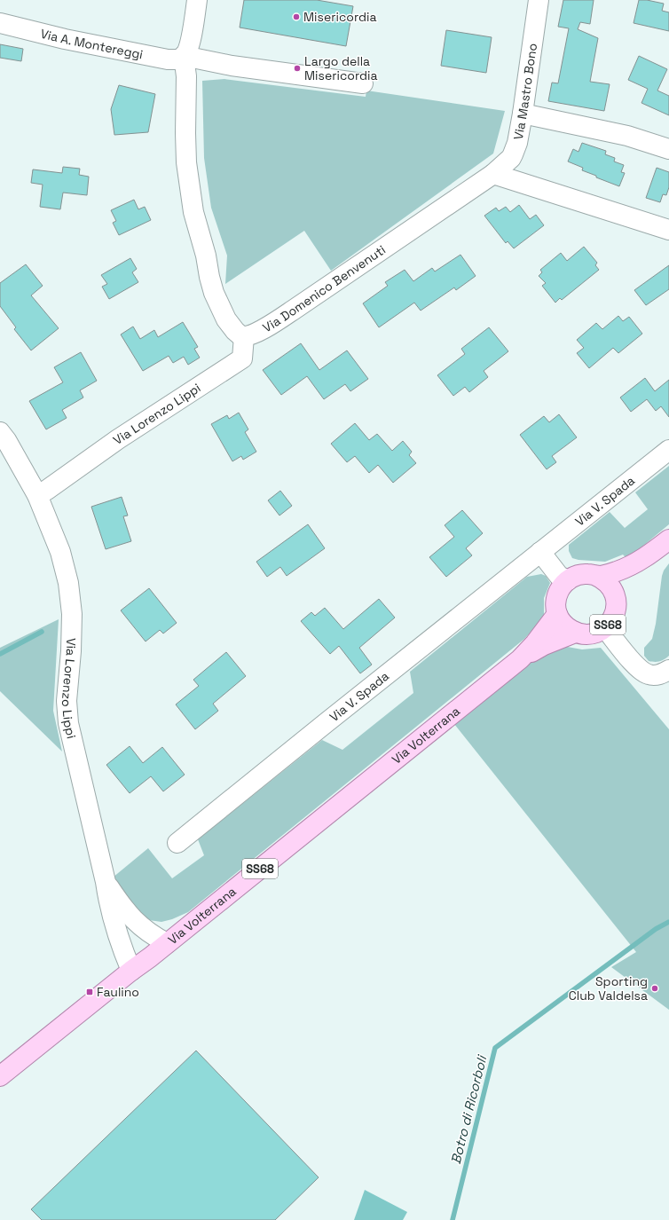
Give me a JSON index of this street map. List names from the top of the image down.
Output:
{
  "streets": {
    "main road": ["SS68", "Via Volterrana"],
    "street": [
      "Via A. Montereggi",
      "Via Mastro Bono",
      "Via Domenico Benvenuti",
      "Via Lorenzo Lippi",
      "Via V. Spada"
    ]
  },
  "crossings": [
    ["Via Mastro Bono", "Via Domenico Benvenuti"],
    ["Via Domenico Benvenuti", "Via Lorenzo Lippi"],
    ["Via Lorenzo Lippi", "Via Volterrana"],
    ["SS68", "Via Volterrana"]
  ],
  "water": ["Botro di Ricorboli"],
  "places": {
    "other": ["Misericordia", "Largo della Misericordia", "Sporting Club Valdelsa"],
    "transit": ["Faulino"]
  }
}
